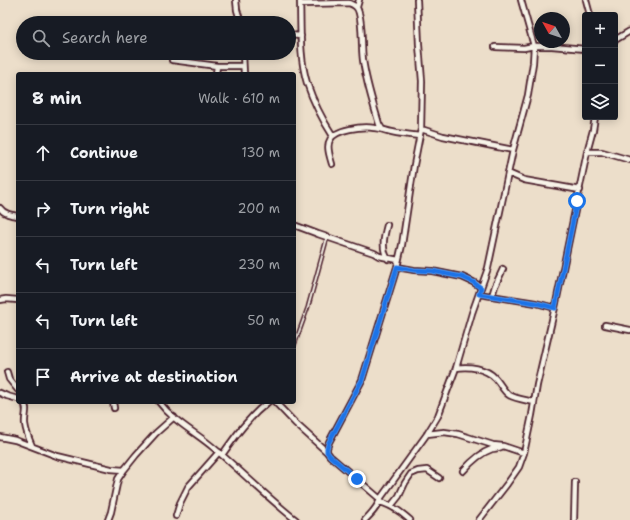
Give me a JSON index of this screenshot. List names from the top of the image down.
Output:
{
  "north": "top left",
  "page": {
    "map_buttons": ["+", "−"],
    "search": "Search here",
    "heading": ["8 min", "Walk · 610 m"],
    "list": [
      ["Continue", "130 m"],
      ["Turn right", "200 m"],
      ["Turn left", "230 m"],
      ["Turn left", "50 m"],
      "Arrive at destination"
    ]
  }
}
